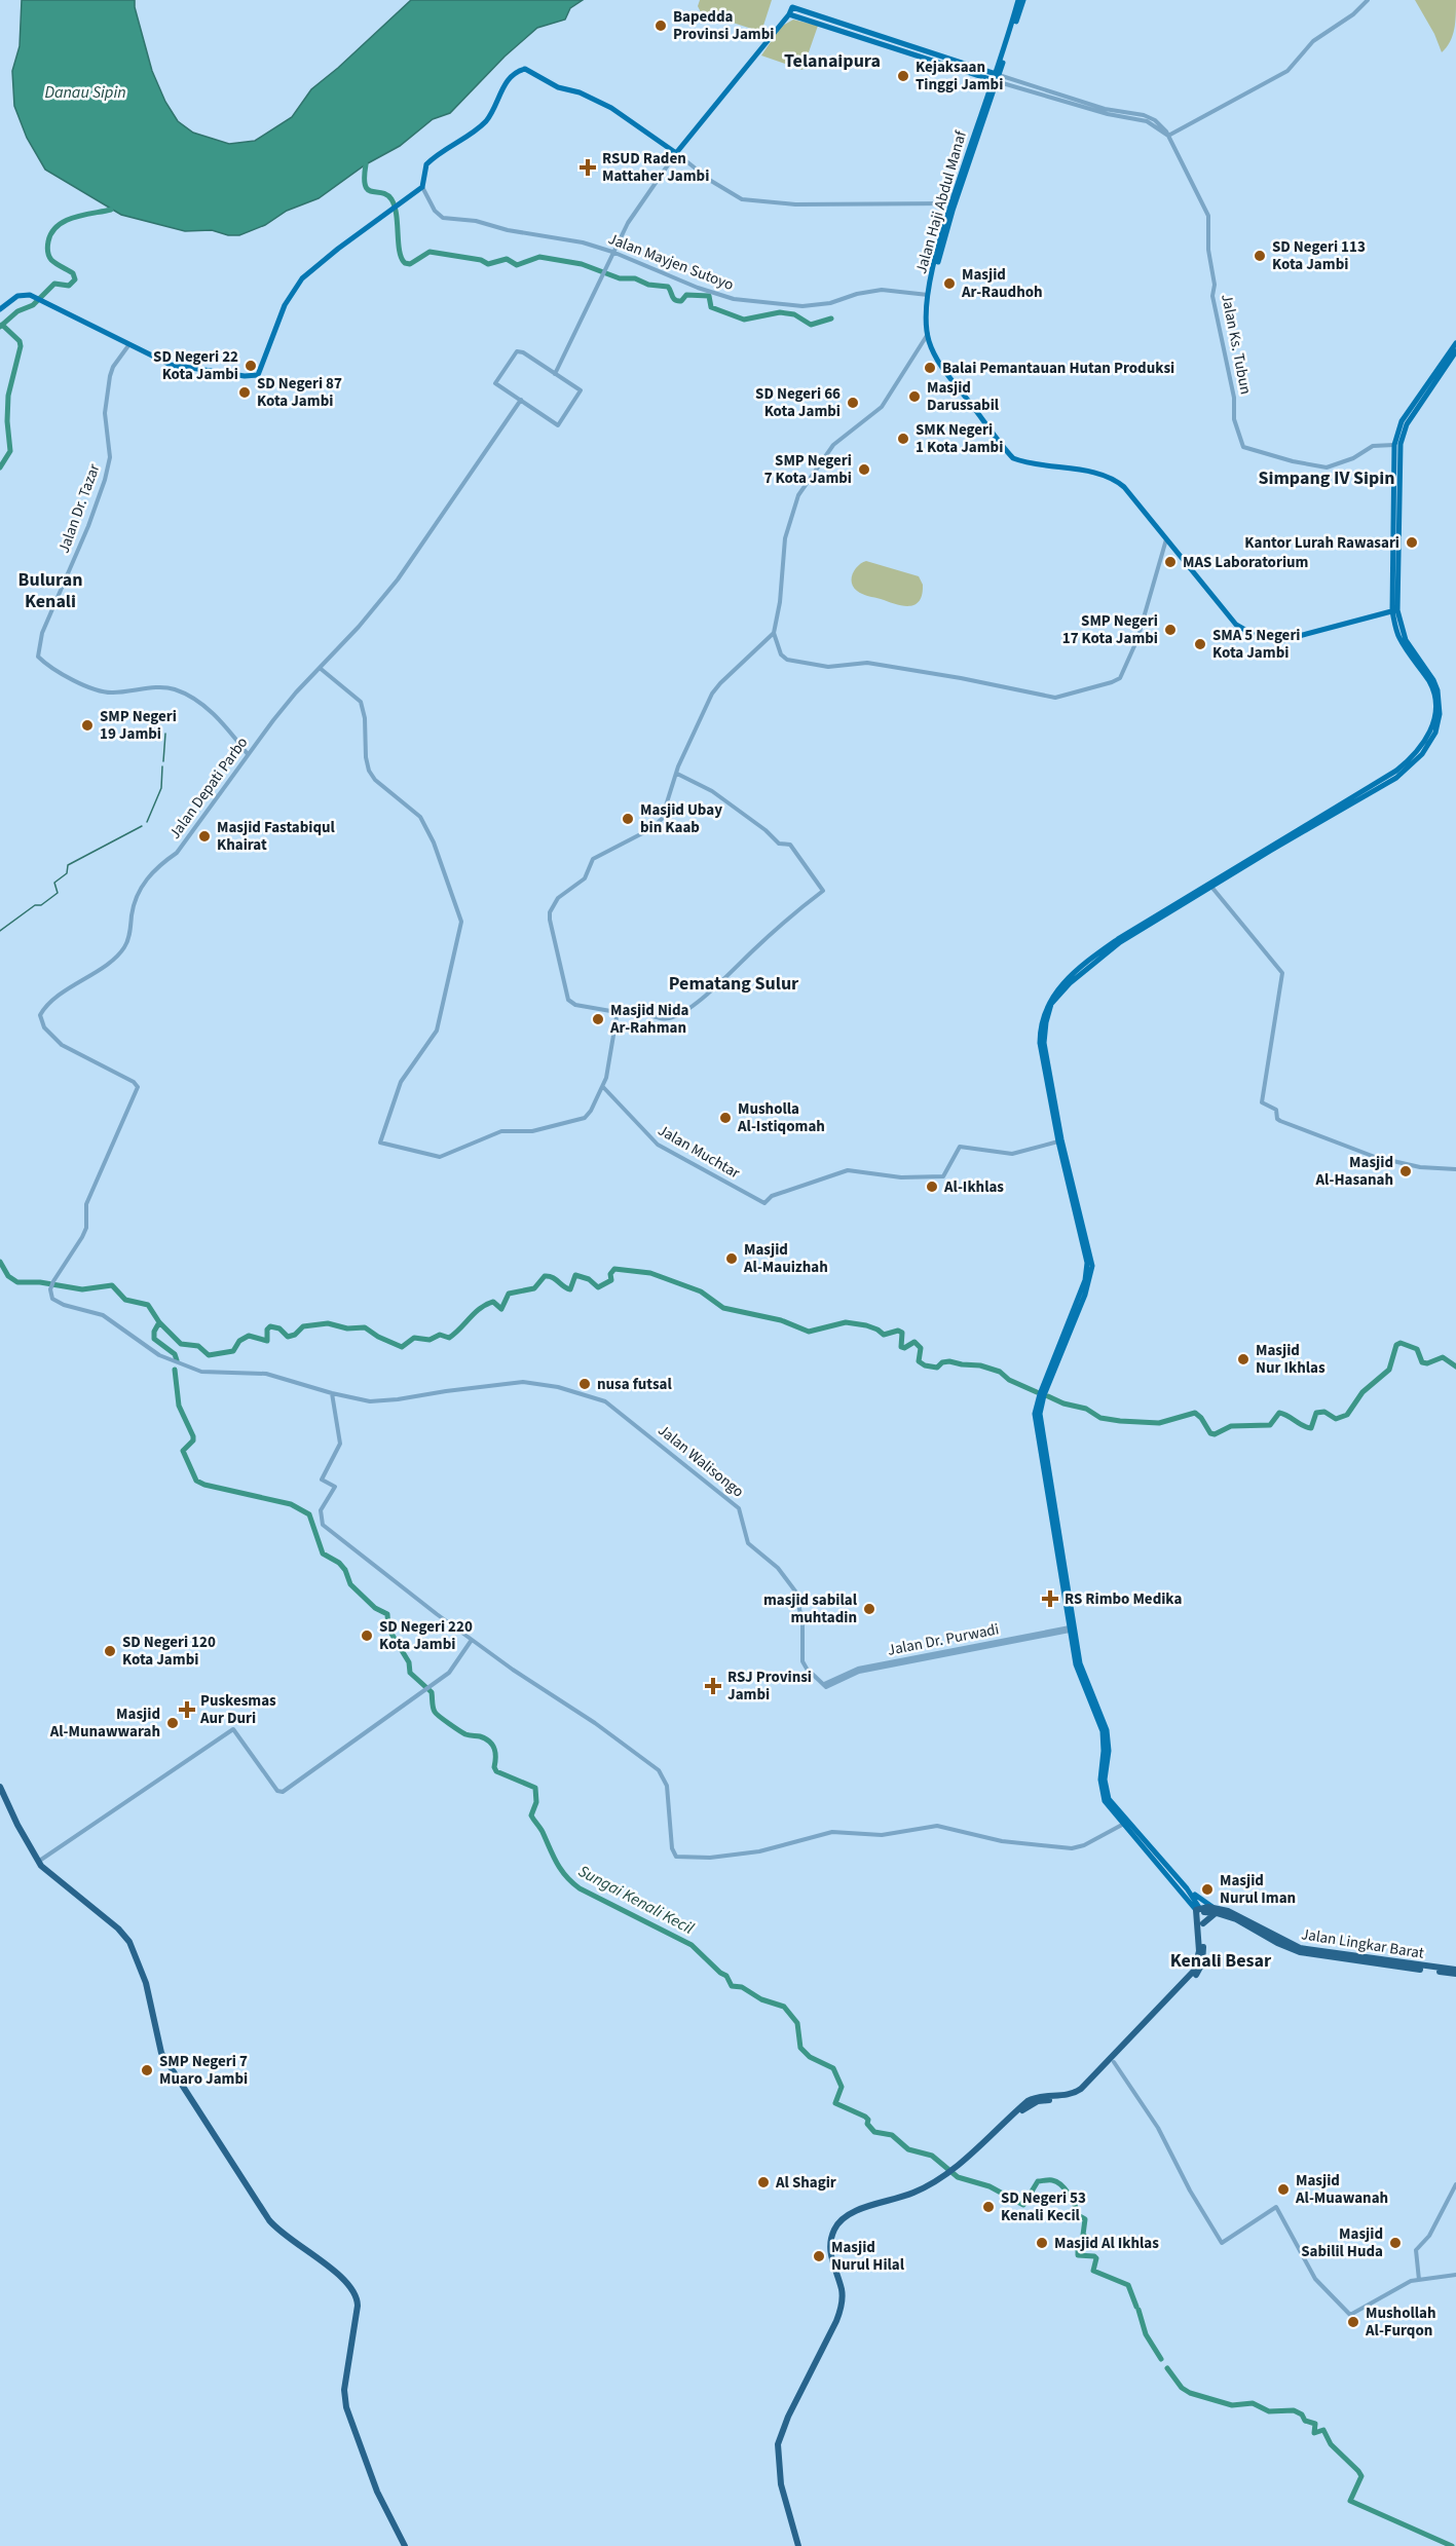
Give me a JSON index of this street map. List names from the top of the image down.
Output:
{
  "streets": {
    "highway": ["Jalan Lingkar Barat"],
    "main road": ["Jalan Haji Abdul Manaf"],
    "street": [
      "Jalan Mayjen Sutoyo",
      "Jalan Ks. Tubun",
      "Jalan Dr. Tazar",
      "Jalan Depati Parbo",
      "Jalan Muchtar",
      "Jalan Walisongo",
      "Jalan Dr. Purwadi"
    ]
  },
  "crossings": [
    ["Jalan Haji Abdul Manaf", "Jalan Mayjen Sutoyo"],
    ["Jalan Dr. Tazar", "Jalan Depati Parbo"],
    ["Jalan Depati Parbo", "Jalan Walisongo"],
    ["Jalan Walisongo", "Jalan Dr. Purwadi"]
  ],
  "districts": [
    "Telanaipura",
    "Simpang IV Sipin",
    "Buluran Kenali",
    "Pematang Sulur",
    "Kenali Besar"
  ],
  "water": ["Danau Sipin", "Sungai Kenali Kecil"],
  "places": {
    "other": [
      "Bapedda Provinsi Jambi",
      "Kejaksaan Tinggi Jambi",
      "SD Negeri 113 Kota Jambi",
      "Masjid Ar-Raudhoh",
      "SD Negeri 22 Kota Jambi",
      "Balai Pemantauan Hutan Produksi",
      "SD Negeri 87 Kota Jambi",
      "Masjid Darussabil",
      "SD Negeri 66 Kota Jambi",
      "SMK Negeri 1 Kota Jambi",
      "SMP Negeri 7 Kota Jambi",
      "Kantor Lurah Rawasari",
      "MAS Laboratorium",
      "SMP Negeri 17 Kota Jambi",
      "SMA 5 Negeri Kota Jambi",
      "SMP Negeri 19 Jambi",
      "Masjid Ubay bin Kaab",
      "Masjid Fastabiqul Khairat",
      "Masjid Nida Ar-Rahman",
      "Musholla Al-Istiqomah",
      "Masjid Al-Hasanah",
      "Al-Ikhlas",
      "Masjid Al-Mauizhah",
      "Masjid Nur Ikhlas",
      "nusa futsal",
      "masjid sabilal muhtadin",
      "SD Negeri 220 Kota Jambi",
      "SD Negeri 120 Kota Jambi",
      "Masjid Al-Munawwarah",
      "Masjid Nurul Iman",
      "SMP Negeri 7 Muaro Jambi",
      "Al Shagir",
      "Masjid Al-Muawanah",
      "SD Negeri 53 Kenali Kecil",
      "Masjid Al Ikhlas",
      "Masjid Sabilil Huda",
      "Masjid Nurul Hilal",
      "Mushollah Al-Furqon"
    ],
    "health": [
      "RSUD Raden Mattaher Jambi",
      "RS Rimbo Medika",
      "RSJ Provinsi Jambi",
      "Puskesmas Aur Duri"
    ]
  }
}
